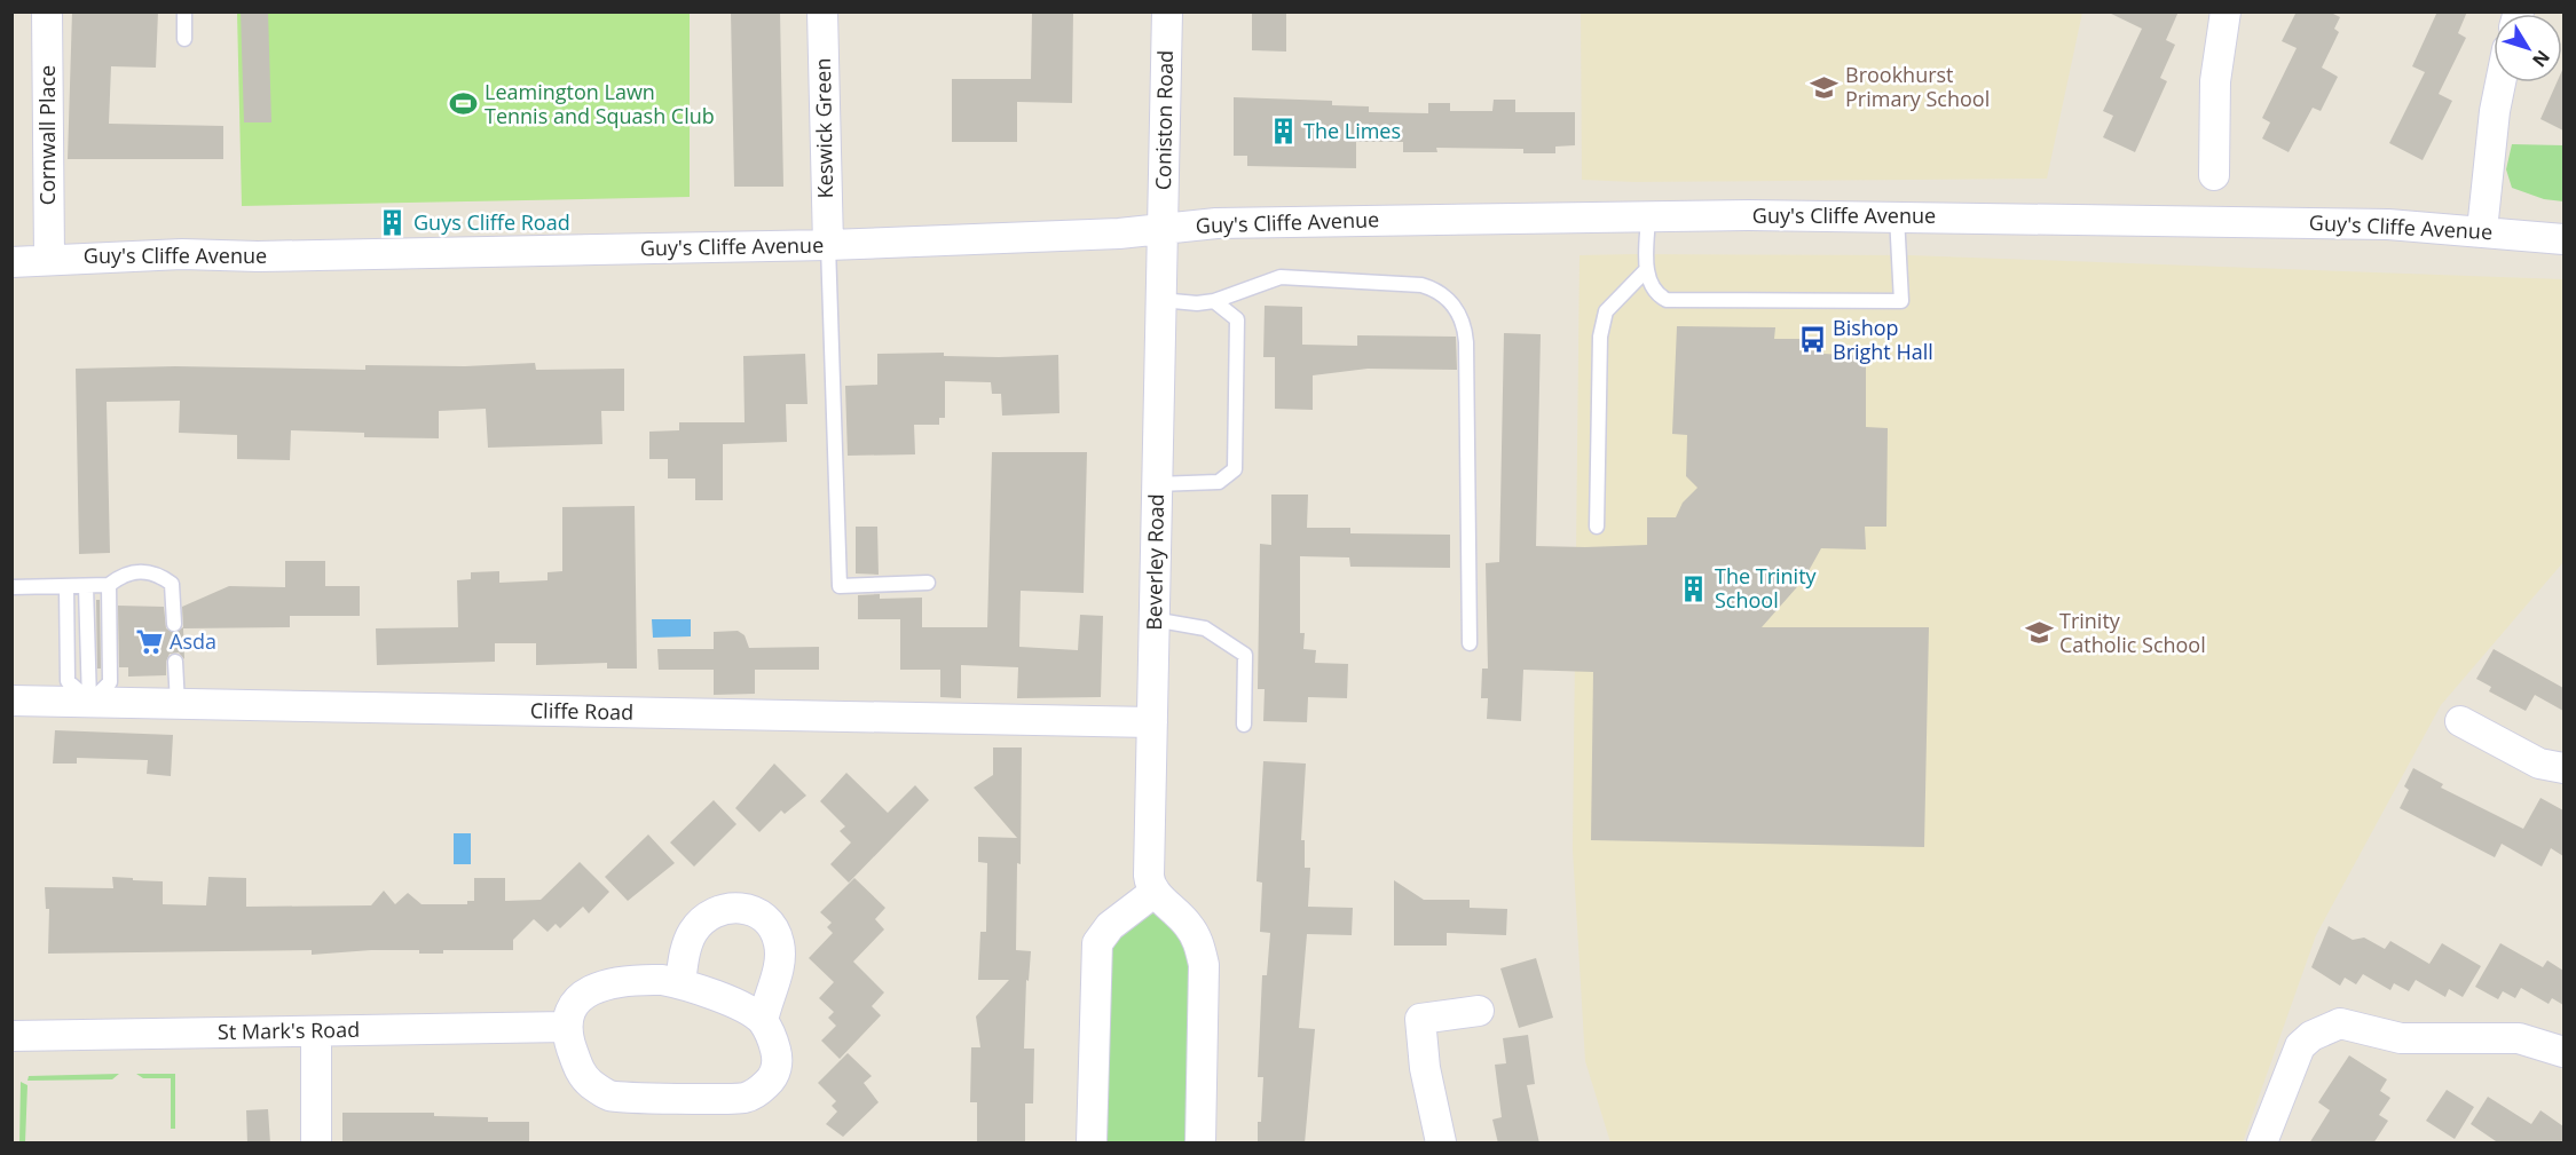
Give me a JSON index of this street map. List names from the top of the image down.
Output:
{
  "streets": {
    "street": [
      "Coniston Road",
      "Keswick Green",
      "Cornwall Place",
      "Guy's Cliffe Avenue",
      "Beverley Road",
      "Cliffe Road",
      "St Mark's Road"
    ]
  },
  "crossings": [
    ["Coniston Road", "Guy's Cliffe Avenue"],
    ["Coniston Road", "Beverley Road"],
    ["Keswick Green", "Guy's Cliffe Avenue"],
    ["Cornwall Place", "Guy's Cliffe Avenue"],
    ["Guy's Cliffe Avenue", "Beverley Road"],
    ["Beverley Road", "Cliffe Road"]
  ],
  "places": {
    "school or university": ["Brookhurst Primary School", "Trinity Catholic School"],
    "sports": ["Leamington Lawn Tennis and Squash Club"],
    "building": ["The Limes", "Guys Cliffe Road", "The Trinity School"],
    "bus stop": ["Bishop Bright Hall"],
    "supermarket": ["Asda"]
  },
  "north": "bottom right"
}
